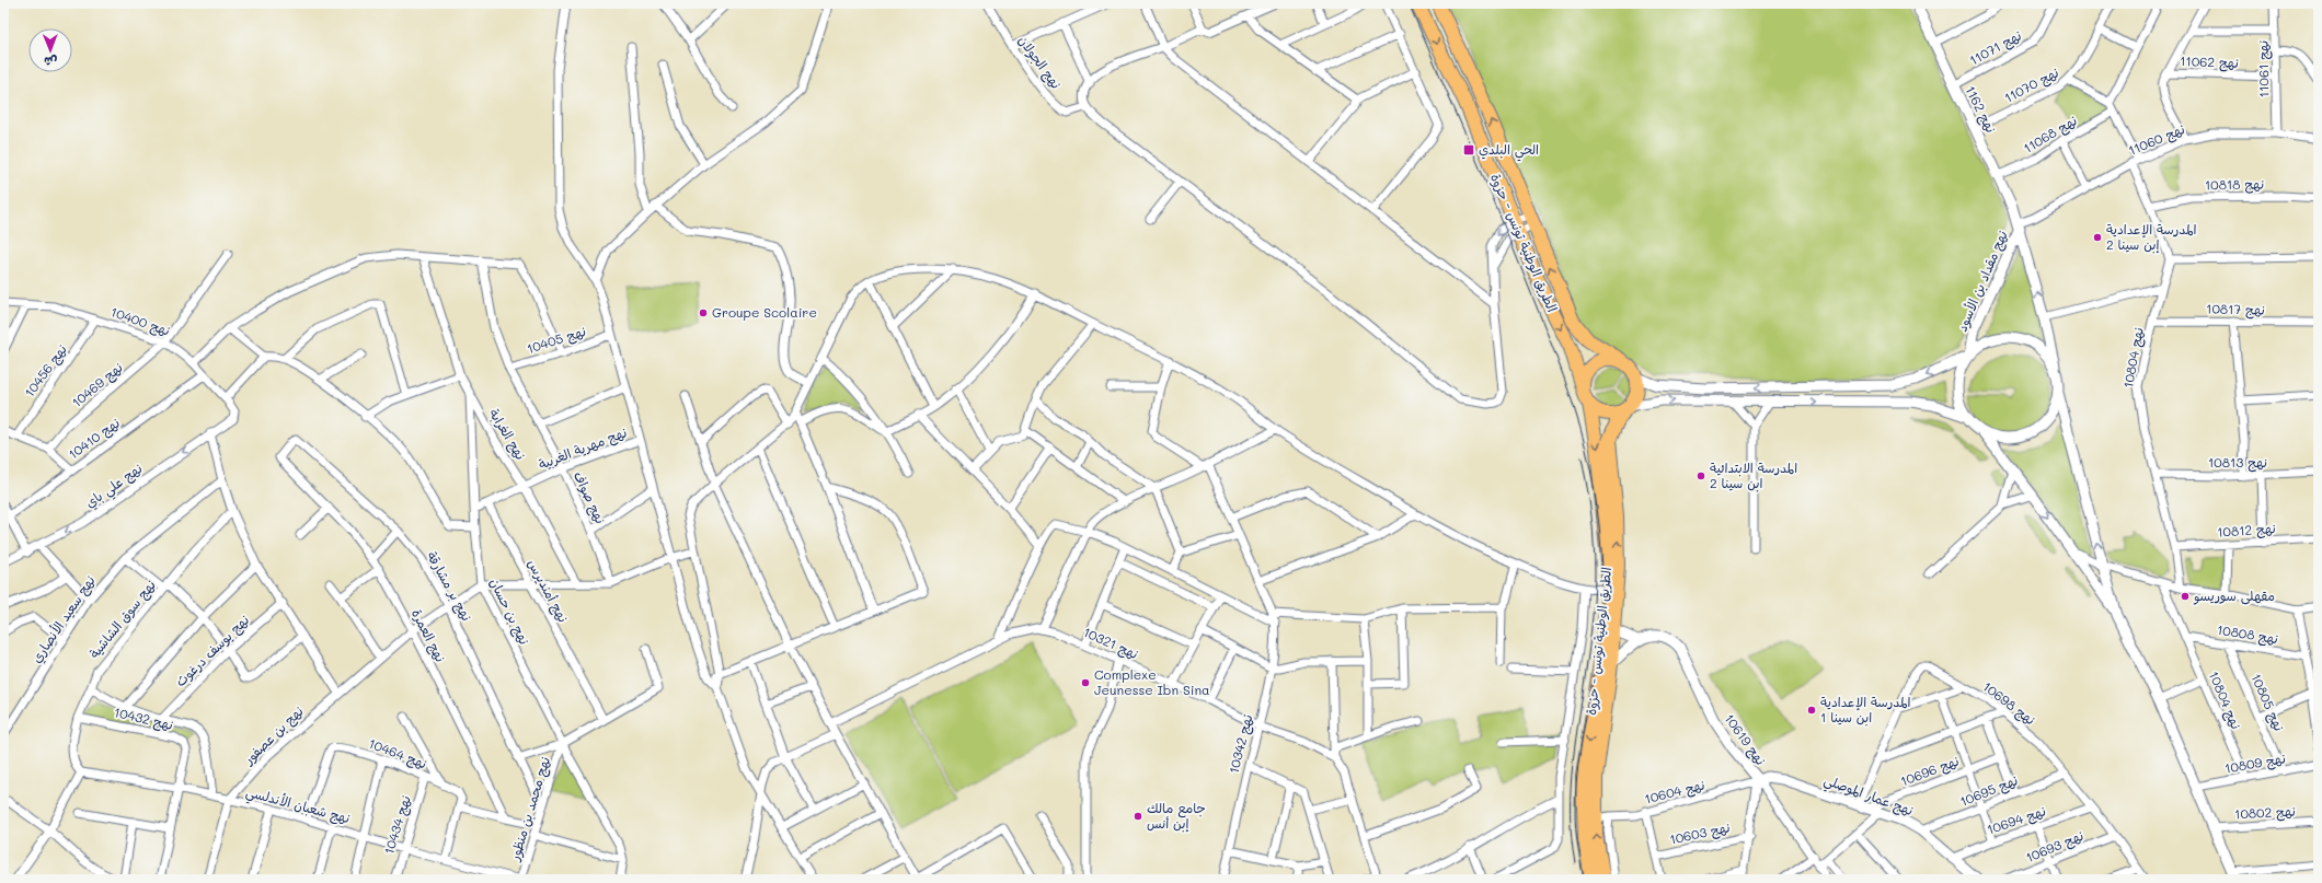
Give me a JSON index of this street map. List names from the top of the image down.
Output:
{
  "streets": {
    "highway": ["الطريق الوطنية تونس - حزوة"],
    "street": [
      "نهج 11071",
      "نهج الجولان",
      "نهج 11062",
      "نهج 11061",
      "نهج 11070",
      "نهج 1162",
      "نهج 11068",
      "نهج 11060",
      "نهج 10818",
      "نهج مقداد بن الأسود",
      "نهج 10817",
      "نهج 10400",
      "نهج 10405",
      "نهج 10804",
      "نهج 10456",
      "نهج 10469",
      "نهج الغرابة",
      "نهج 10410",
      "نهج مهرية الغربية",
      "نهج 10813",
      "نهج علي باي",
      "نهج صواف",
      "نهج 10812",
      "نهج بر مشارقة",
      "نهج أمنديرس",
      "نهج بن حسان",
      "نهج سعيد الأنصاري",
      "نهج سوق الشاشية",
      "نهج 10808",
      "نهج العمرة",
      "نهج 10321",
      "نهج يوسف درغوث",
      "نهج 10805",
      "نهج 10698",
      "نهج 10432",
      "نهج بن عصفور",
      "نهج 10619",
      "نهج 10342",
      "نهج 10464",
      "نهج 10809",
      "نهج 10696",
      "نهج 10695",
      "نهج 10604",
      "نهج عمار الموصلي",
      "نهج شعبان الأندلسي",
      "نهج محمد بن منظور",
      "نهج 10802",
      "نهج 10694",
      "نهج 10434",
      "نهج 10603",
      "نهج 10693"
    ]
  },
  "crossings": [
    ["نهج 11071", "نهج 1162"],
    ["نهج 11062", "نهج 11061"],
    ["نهج 11061", "نهج 11060"],
    ["نهج 11070", "نهج 1162"],
    ["نهج 1162", "نهج 11068"],
    ["نهج 1162", "نهج 11060"],
    ["نهج 1162", "نهج مقداد بن الأسود"],
    ["نهج 11060", "نهج مقداد بن الأسود"],
    ["الطريق الوطنية تونس - حزوة", "نهج 10604"],
    ["نهج 10817", "نهج 10804"],
    ["نهج 10400", "نهج 10456"],
    ["نهج 10400", "نهج 10469"],
    ["نهج 10400", "نهج 10410"],
    ["نهج 10400", "نهج علي باي"],
    ["نهج 10405", "نهج صواف"],
    ["نهج 10804", "نهج 10813"],
    ["نهج 10804", "نهج 10812"],
    ["نهج 10804", "نهج 10808"],
    ["نهج 10804", "نهج 10809"],
    ["نهج الغرابة", "نهج مهرية الغربية"],
    ["نهج مهرية الغربية", "نهج صواف"],
    ["نهج مهرية الغربية", "نهج أمنديرس"],
    ["نهج بر مشارقة", "نهج العمرة"],
    ["نهج بر مشارقة", "نهج بن عصفور"],
    ["نهج بر مشارقة", "نهج محمد بن منظور"],
    ["نهج بن حسان", "نهج بن عصفور"],
    ["نهج بن حسان", "نهج محمد بن منظور"],
    ["نهج سوق الشاشية", "نهج 10432"],
    ["نهج 10808", "نهج 10805"],
    ["نهج العمرة", "نهج بن عصفور"],
    ["نهج 10321", "نهج 10342"],
    ["نهج 10805", "نهج 10809"],
    ["نهج 10698", "نهج 10696"],
    ["نهج 10698", "نهج 10695"],
    ["نهج 10698", "نهج عمار الموصلي"],
    ["نهج 10698", "نهج 10694"],
    ["نهج 10698", "نهج 10693"],
    ["نهج 10432", "نهج شعبان الأندلسي"],
    ["نهج بن عصفور", "نهج شعبان الأندلسي"],
    ["نهج 10619", "نهج 10604"],
    ["نهج 10619", "نهج عمار الموصلي"],
    ["نهج 10464", "نهج شعبان الأندلسي"],
    ["نهج 10464", "نهج 10434"],
    ["نهج 10696", "نهج عمار الموصلي"],
    ["نهج 10695", "نهج عمار الموصلي"],
    ["نهج 10604", "نهج عمار الموصلي"],
    ["نهج عمار الموصلي", "نهج 10694"],
    ["نهج شعبان الأندلسي", "نهج محمد بن منظور"],
    ["نهج شعبان الأندلسي", "نهج 10434"]
  ],
  "one_way": ["نهج علي باي"],
  "places": {
    "transit": ["الحي البلدي"],
    "other": [
      "المدرسة الإعدادية إبن سينا 2",
      "Groupe Scolaire",
      "المدرسة الابتدائية ابن سينا 2",
      "مقهلى سوريسو",
      "Complexe Jeunesse Ibn Sina",
      "المدرسة الإعدادية ابن سينا 1",
      "جامع مالك إبن أنس"
    ]
  },
  "north": "bottom"
}
